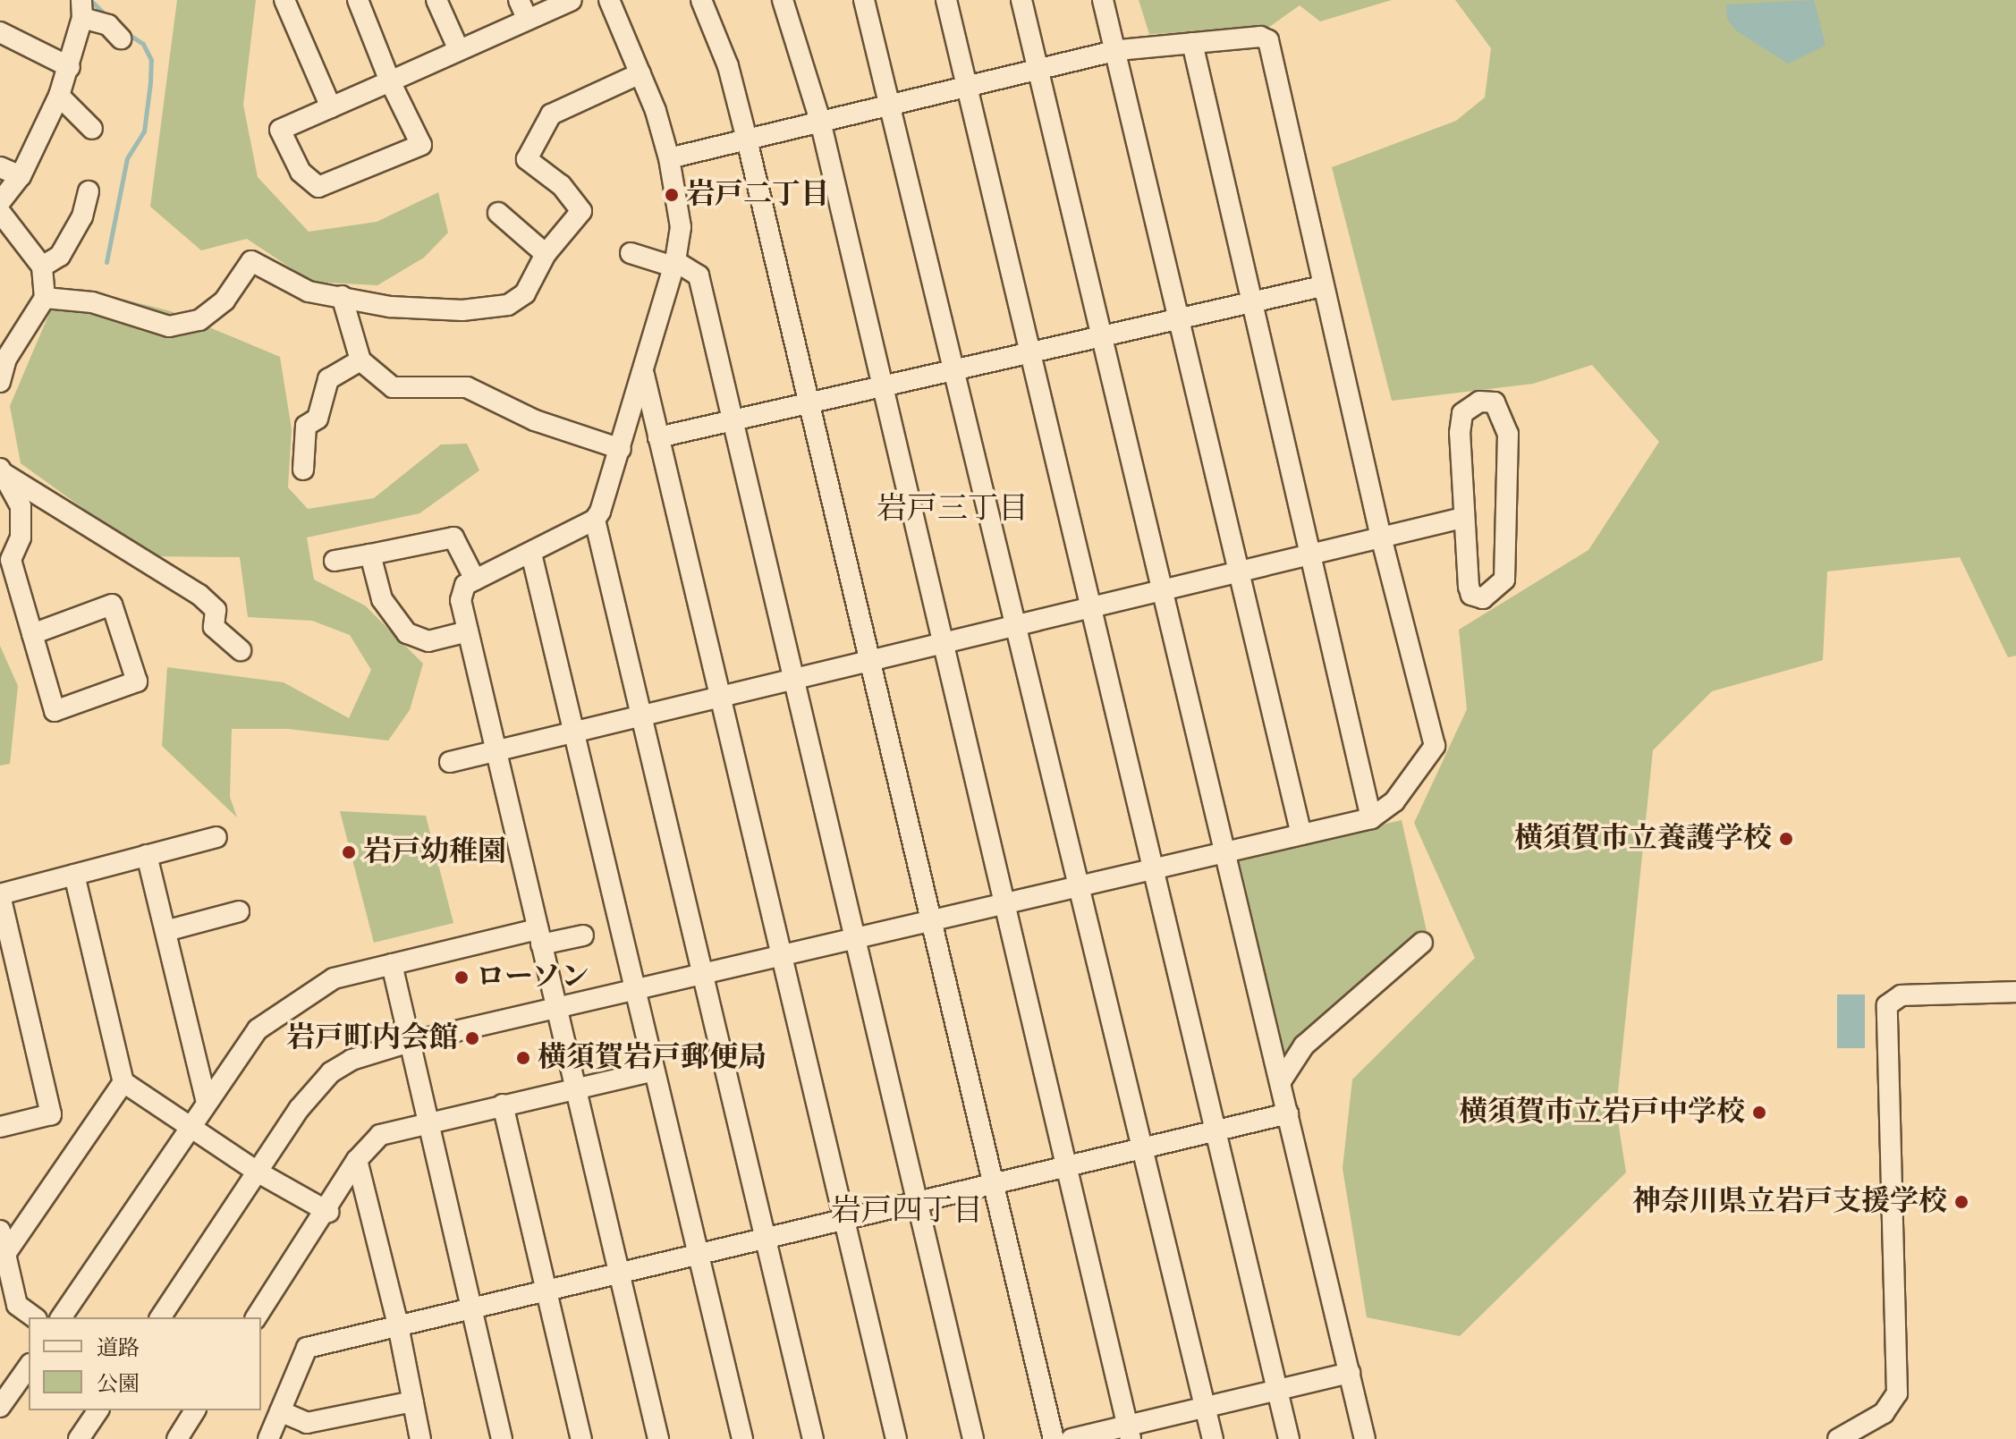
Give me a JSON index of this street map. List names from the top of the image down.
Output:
{
  "districts": ["岩戸三丁目", "岩戸四丁目"],
  "places": [
    "岩戸二丁目",
    "横須賀市立養護学校",
    "岩戸幼稚園",
    "ローソン",
    "岩戸町内会館",
    "横須賀岩戸郵便局",
    "横須賀市立岩戸中学校",
    "神奈川県立岩戸支援学校"
  ],
  "legend": ["道路", "公園"]
}
